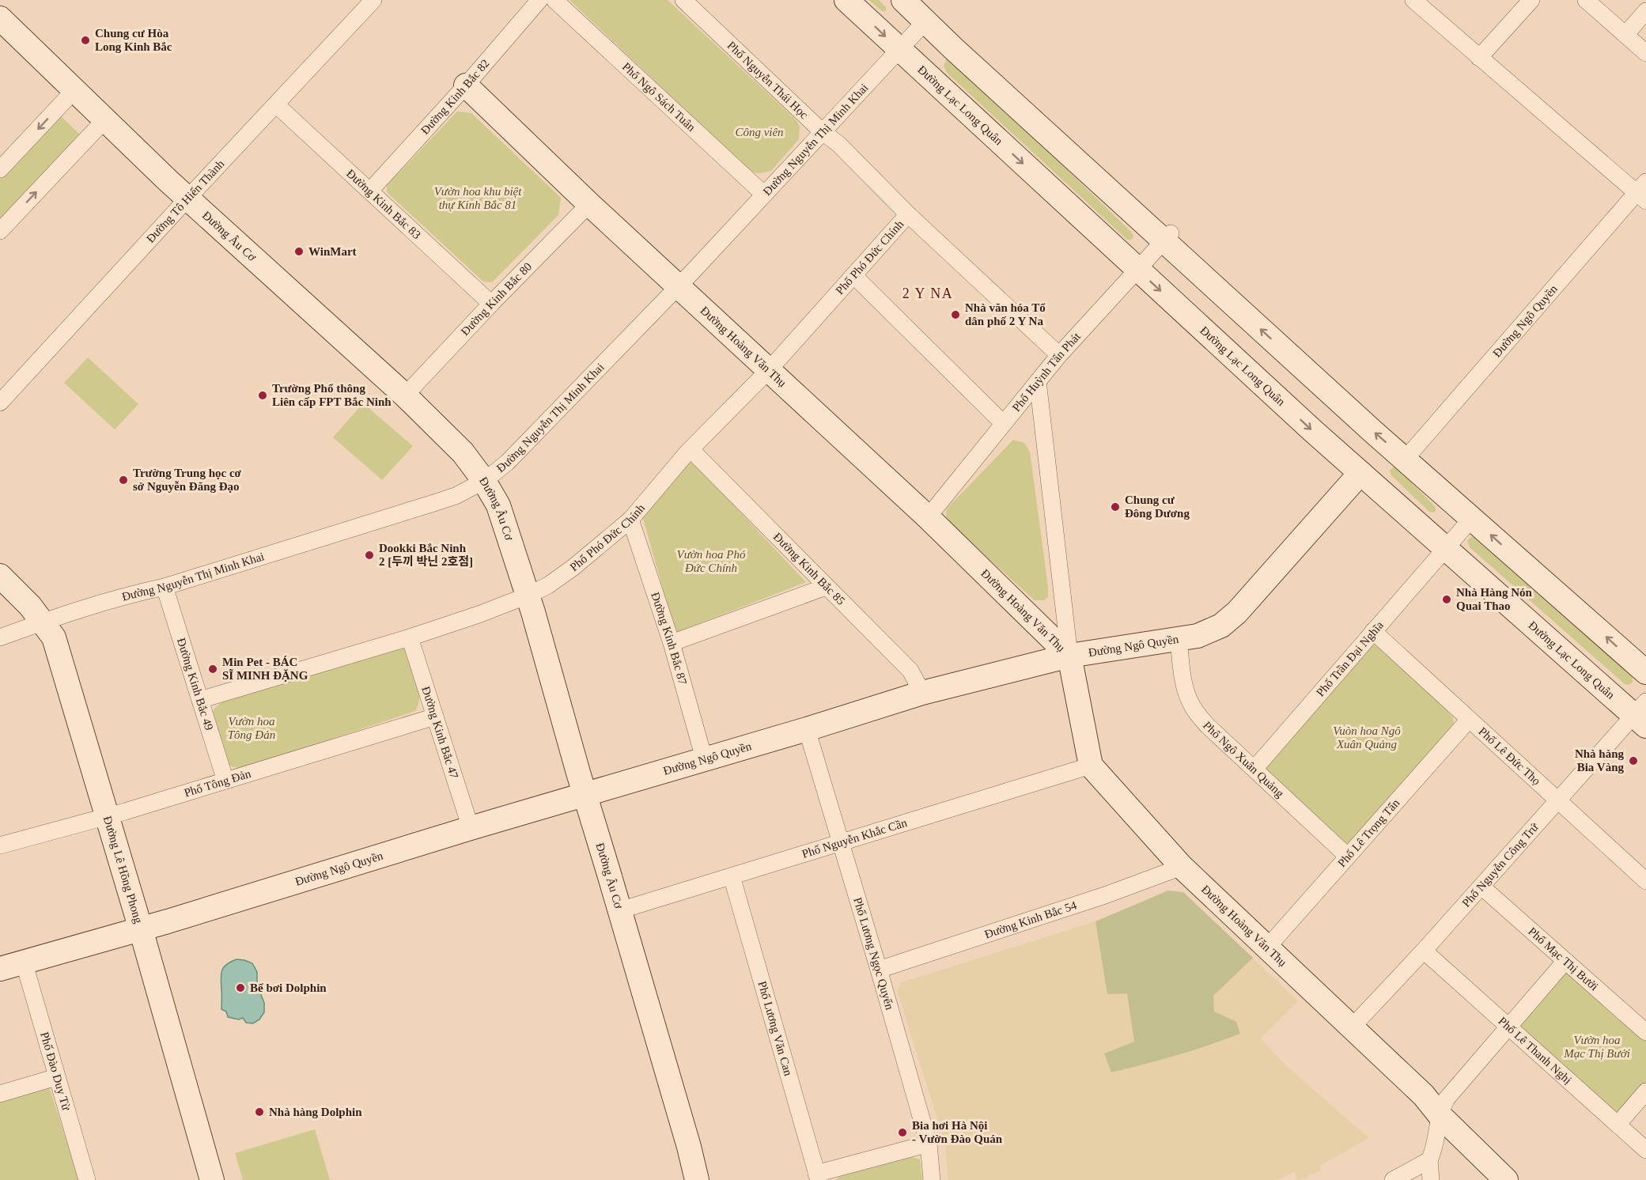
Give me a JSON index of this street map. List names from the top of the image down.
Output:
{
  "streets": {
    "street": [
      "Phố Nguyễn Thái Học",
      "Đường Kinh Bắc 82",
      "Phố Ngô Sách Tuân",
      "Đường Lạc Long Quân",
      "Đường Nguyễn Thị Minh Khai",
      "Đường Tô Hiến Thành",
      "Đường Kinh Bắc 83",
      "Đường Âu Cơ",
      "Phố Phó Đức Chính",
      "Đường Kinh Bắc 80",
      "Đường Ngô Quyền",
      "Đường Hoàng Văn Thụ",
      "Phố Huỳnh Tấn Phát",
      "Đường Kinh Bắc 85",
      "Đường Kinh Bắc 87",
      "Phố Trần Đại Nghĩa",
      "Đường Kinh Bắc 49",
      "Đường Kinh Bắc 47",
      "Phố Lê Đức Thọ",
      "Phố Ngô Xuân Quảng",
      "Phố Tông Đản",
      "Phố Lê Trọng Tấn",
      "Phố Nguyễn Khắc Cần",
      "Phố Nguyễn Công Trứ",
      "Đường Lê Hồng Phong",
      "Đường Kinh Bắc 54",
      "Phố Lương Ngọc Quyến",
      "Phố Mạc Thị Bưởi",
      "Phố Lương Văn Can",
      "Phố Lê Thanh Nghị",
      "Phố Đào Duy Từ"
    ]
  },
  "crossings": [
    ["Phố Nguyễn Thái Học", "Đường Nguyễn Thị Minh Khai"],
    ["Phố Nguyễn Thái Học", "Phố Phó Đức Chính"],
    ["Phố Nguyễn Thái Học", "Phố Huỳnh Tấn Phát"],
    ["Đường Kinh Bắc 82", "Đường Kinh Bắc 83"],
    ["Đường Kinh Bắc 82", "Đường Hoàng Văn Thụ"],
    ["Phố Ngô Sách Tuân", "Đường Nguyễn Thị Minh Khai"],
    ["Đường Lạc Long Quân", "Đường Nguyễn Thị Minh Khai"],
    ["Đường Lạc Long Quân", "Đường Ngô Quyền"],
    ["Đường Lạc Long Quân", "Phố Huỳnh Tấn Phát"],
    ["Đường Lạc Long Quân", "Phố Trần Đại Nghĩa"],
    ["Đường Lạc Long Quân", "Phố Nguyễn Công Trứ"],
    ["Đường Nguyễn Thị Minh Khai", "Đường Âu Cơ"],
    ["Đường Nguyễn Thị Minh Khai", "Đường Hoàng Văn Thụ"],
    ["Đường Nguyễn Thị Minh Khai", "Đường Kinh Bắc 49"],
    ["Đường Nguyễn Thị Minh Khai", "Đường Lê Hồng Phong"],
    ["Đường Tô Hiến Thành", "Đường Kinh Bắc 83"],
    ["Đường Tô Hiến Thành", "Đường Âu Cơ"],
    ["Đường Kinh Bắc 83", "Đường Kinh Bắc 80"],
    ["Đường Âu Cơ", "Phố Phó Đức Chính"],
    ["Đường Âu Cơ", "Đường Kinh Bắc 80"],
    ["Đường Âu Cơ", "Đường Ngô Quyền"],
    ["Đường Âu Cơ", "Phố Nguyễn Khắc Cần"],
    ["Phố Phó Đức Chính", "Đường Hoàng Văn Thụ"],
    ["Phố Phó Đức Chính", "Đường Kinh Bắc 85"],
    ["Phố Phó Đức Chính", "Đường Kinh Bắc 87"],
    ["Phố Phó Đức Chính", "Đường Kinh Bắc 49"],
    ["Phố Phó Đức Chính", "Đường Kinh Bắc 47"],
    ["Đường Kinh Bắc 80", "Đường Hoàng Văn Thụ"],
    ["Đường Ngô Quyền", "Đường Hoàng Văn Thụ"],
    ["Đường Ngô Quyền", "Đường Kinh Bắc 85"],
    ["Đường Ngô Quyền", "Đường Kinh Bắc 87"],
    ["Đường Ngô Quyền", "Đường Kinh Bắc 47"],
    ["Đường Ngô Quyền", "Phố Ngô Xuân Quảng"],
    ["Đường Ngô Quyền", "Đường Lê Hồng Phong"],
    ["Đường Ngô Quyền", "Phố Lương Ngọc Quyến"],
    ["Đường Ngô Quyền", "Phố Đào Duy Từ"],
    ["Đường Hoàng Văn Thụ", "Phố Huỳnh Tấn Phát"],
    ["Đường Hoàng Văn Thụ", "Phố Lê Trọng Tấn"],
    ["Đường Hoàng Văn Thụ", "Phố Nguyễn Khắc Cần"],
    ["Đường Hoàng Văn Thụ", "Phố Nguyễn Công Trứ"],
    ["Đường Hoàng Văn Thụ", "Đường Kinh Bắc 54"],
    ["Phố Trần Đại Nghĩa", "Phố Lê Đức Thọ"],
    ["Phố Trần Đại Nghĩa", "Phố Ngô Xuân Quảng"],
    ["Đường Kinh Bắc 49", "Phố Tông Đản"],
    ["Đường Kinh Bắc 47", "Phố Tông Đản"],
    ["Phố Lê Đức Thọ", "Phố Lê Trọng Tấn"],
    ["Phố Lê Đức Thọ", "Phố Nguyễn Công Trứ"],
    ["Phố Ngô Xuân Quảng", "Phố Lê Trọng Tấn"],
    ["Phố Tông Đản", "Đường Lê Hồng Phong"],
    ["Phố Nguyễn Khắc Cần", "Phố Lương Ngọc Quyến"],
    ["Phố Nguyễn Khắc Cần", "Phố Lương Văn Can"],
    ["Phố Nguyễn Công Trứ", "Phố Mạc Thị Bưởi"],
    ["Phố Nguyễn Công Trứ", "Phố Lê Thanh Nghị"],
    ["Đường Kinh Bắc 54", "Phố Lương Ngọc Quyến"]
  ],
  "districts": ["2 Y NA"],
  "parks": [
    "Công viên",
    "Vườn hoa khu biệt thự Kinh Bắc 81",
    "Vườn hoa Phó Đức Chính",
    "Vườn hoa Tông Đản",
    "Vuòn hoa Ngô Xuân Quảng",
    "Vườn hoa Mạc Thị Bưởi"
  ],
  "places": [
    "Chung cư Hòa Long Kinh Bắc",
    "WinMart",
    "Nhà văn hóa Tổ dân phố 2 Y Na",
    "Trường Phổ thông Liên cấp FPT Bắc Ninh",
    "Trường Trung học cơ sở Nguyễn Đăng Đạo",
    "Chung cư Đông Dương",
    "Dookki Bắc Ninh 2 [두끼 박닌 2호점]",
    "Nhà Hàng Nón Quai Thao",
    "Min Pet - BÁC SĨ MINH ĐẶNG",
    "Nhà hàng Bia Vàng",
    "Bể bơi Dolphin",
    "Nhà hàng Dolphin",
    "Bia hơi Hà Nội - Vườn Đào Quán"
  ]
}
